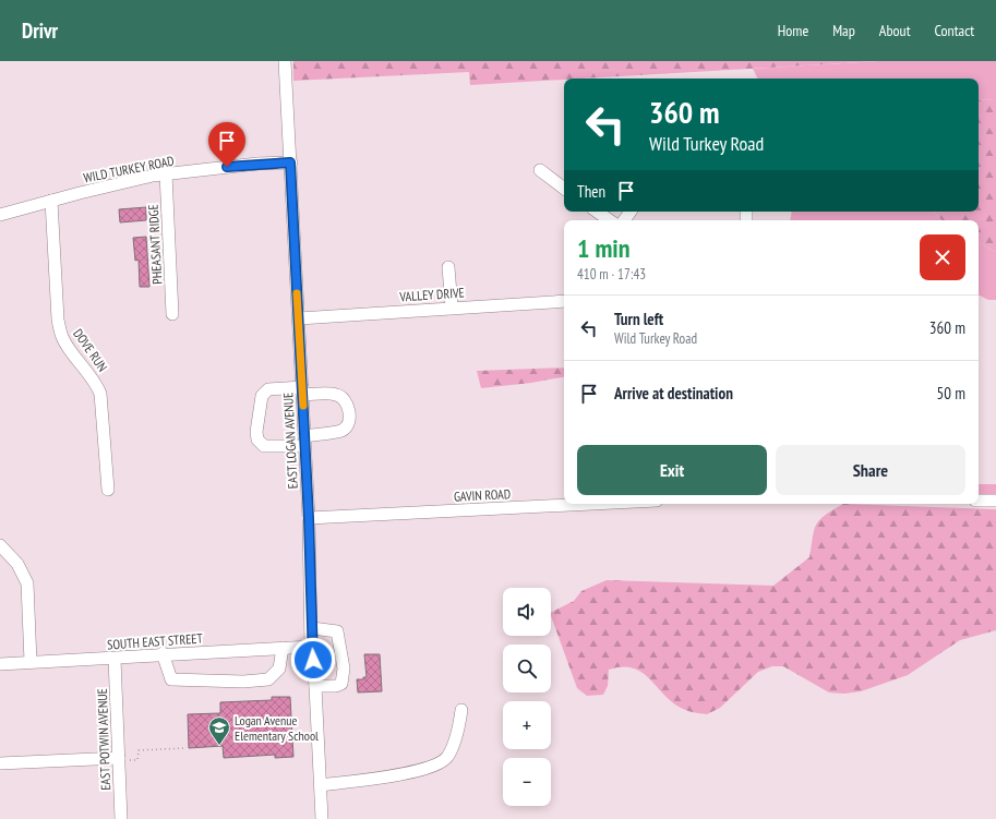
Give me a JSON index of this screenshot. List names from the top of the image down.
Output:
{
  "streets": {
    "street": [
      "WILD TURKEY ROAD",
      "PHEASANT RIDGE",
      "VALLEY DRIVE",
      "DOVE RUN",
      "EAST LOGAN AVENUE",
      "GAVIN ROAD",
      "SOUTH EAST STREET",
      "EAST POTWIN AVENUE"
    ]
  },
  "crossings": [
    ["WILD TURKEY ROAD", "PHEASANT RIDGE"],
    ["WILD TURKEY ROAD", "DOVE RUN"],
    ["WILD TURKEY ROAD", "EAST LOGAN AVENUE"],
    ["VALLEY DRIVE", "EAST LOGAN AVENUE"],
    ["EAST LOGAN AVENUE", "GAVIN ROAD"],
    ["EAST LOGAN AVENUE", "SOUTH EAST STREET"],
    ["SOUTH EAST STREET", "EAST POTWIN AVENUE"]
  ],
  "places": {
    "school or university": ["Logan Avenue Elementary School"]
  },
  "page": {
    "header": "Drivr",
    "nav": [
      "Home",
      "Map",
      "About",
      "Contact"
    ],
    "turn": ["360 m", "Wild Turkey Road"],
    "then": "Then",
    "heading": ["1 min", "410 m · 17:43"],
    "list": [
      {
        "name": "Turn left",
        "note": "Wild Turkey Road",
        "value": "360 m"
      },
      {
        "name": "Arrive at destination",
        "value": "50 m"
      }
    ],
    "buttons": ["Exit", "Share"],
    "map_buttons": ["+", "−"]
  }
}
